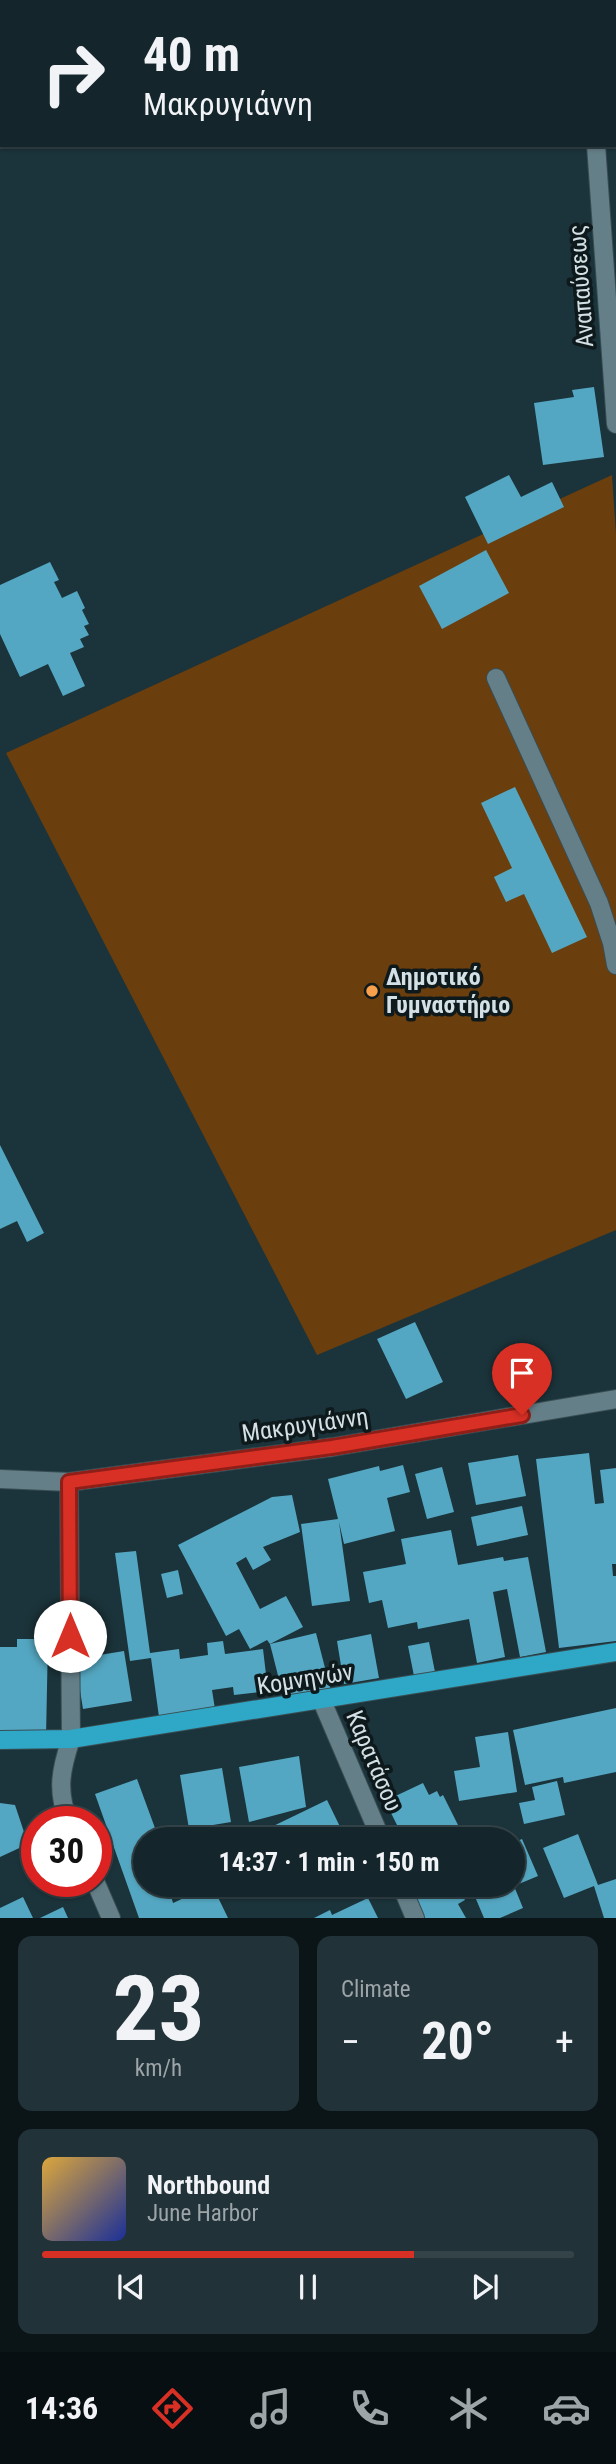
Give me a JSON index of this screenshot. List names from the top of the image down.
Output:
{
  "streets": {
    "main road": ["Κομνηνών"],
    "street": ["Αναπαύσεως", "Μακρυγιάννη", "Καρατάσου"]
  },
  "crossings": [
    ["Κομνηνών", "Καρατάσου"]
  ],
  "places": ["Δημοτικό Γυμναστήριο"],
  "page": {
    "turn": ["40 m", "Μακρυγιάννη"],
    "limit": "30",
    "trip": "14:37 · 1 min · 150 m",
    "tile": [
      ["23", "km/h"],
      "Climate"
    ],
    "heat": ["−", "20°", "+"],
    "song": ["Northbound", "June Harbor"],
    "tabs": "14:36"
  }
}
